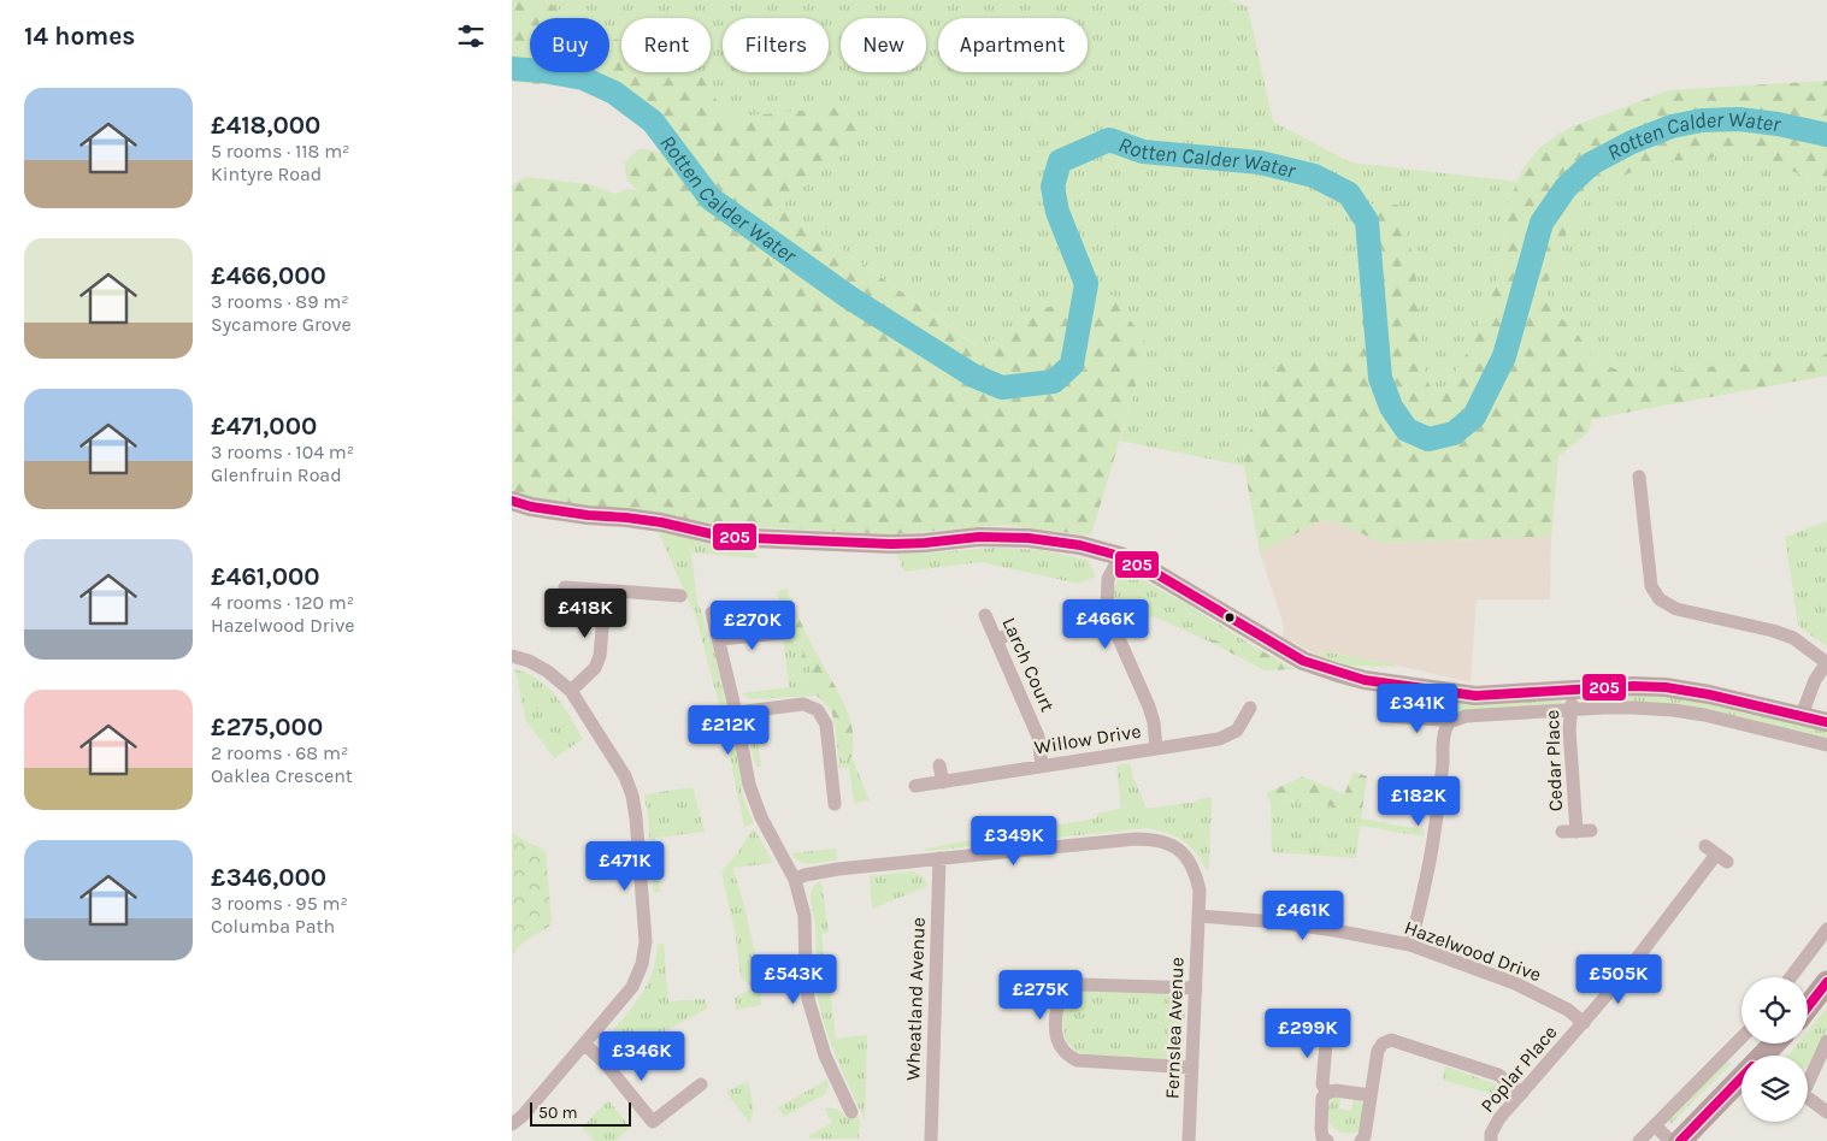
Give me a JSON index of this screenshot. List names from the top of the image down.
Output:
{
  "streets": {
    "street": [
      "Larch Court",
      "Willow Drive",
      "Cedar Place",
      "Hazelwood Drive",
      "Wheatland Avenue",
      "Fernslea Avenue",
      "Poplar Place"
    ]
  },
  "crossings": [
    ["Larch Court", "Willow Drive"],
    ["Hazelwood Drive", "Fernslea Avenue"],
    ["Hazelwood Drive", "Poplar Place"],
    ["Wheatland Avenue", "Fernslea Avenue"]
  ],
  "water": ["Rotten Calder Water"],
  "lines": ["transit line 205"],
  "scale_bar": "50 m",
  "page": {
    "heading": "14 homes",
    "chip": [
      "Buy",
      "Rent",
      "Filters",
      "New",
      "Apartment"
    ],
    "list": [
      {
        "name": "£418,000",
        "note": "5 rooms · 118 m² · Kintyre Road"
      },
      {
        "name": "£466,000",
        "note": "3 rooms · 89 m² · Sycamore Grove"
      },
      {
        "name": "£471,000",
        "note": "3 rooms · 104 m² · Glenfruin Road"
      },
      {
        "name": "£461,000",
        "note": "4 rooms · 120 m² · Hazelwood Drive"
      },
      {
        "name": "£275,000",
        "note": "2 rooms · 68 m² · Oaklea Crescent"
      },
      {
        "name": "£346,000",
        "note": "3 rooms · 95 m² · Columba Path"
      }
    ],
    "price": [
      "£418K",
      "£466K",
      "£270K",
      "£341K",
      "£212K",
      "£182K",
      "£349K",
      "£471K",
      "£461K",
      "£543K",
      "£505K",
      "£275K",
      "£299K",
      "£346K"
    ],
    "scale": "50 m"
  }
}
